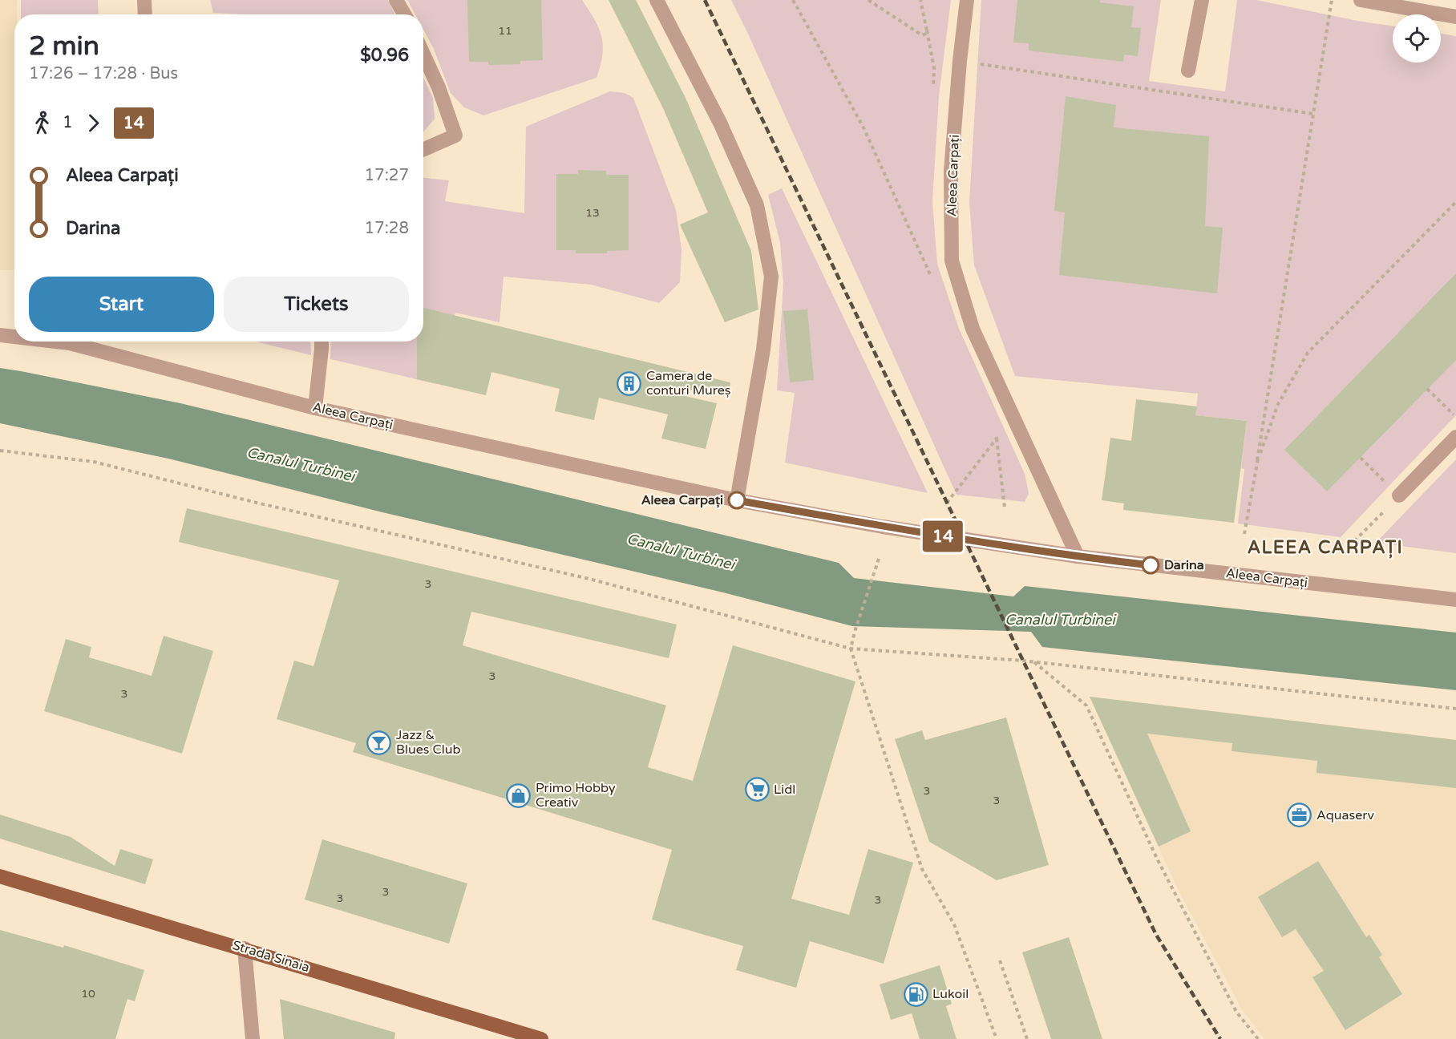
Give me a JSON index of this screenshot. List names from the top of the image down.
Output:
{
  "streets": {
    "main road": ["Strada Sinaia"],
    "street": ["Aleea Carpați"]
  },
  "districts": ["ALEEA CARPAȚI"],
  "water": ["Canalul Turbinei"],
  "places": {
    "building": ["Camera de conturi Mureș"],
    "other": ["Aleea Carpați", "Darina"],
    "bar": ["Jazz & Blues Club"],
    "supermarket": ["Lidl"],
    "shop": ["Primo Hobby Creativ"],
    "office": ["Aquaserv"],
    "fuel station": ["Lukoil"]
  },
  "lines": ["bus line 14"],
  "house_numbers": [
    "11",
    "13",
    "3",
    "3",
    "3",
    "3",
    "3",
    "3",
    "3",
    "3",
    "10"
  ],
  "page": {
    "on_map": "14",
    "heading": ["2 min", "17:26 – 17:28 · Bus", "$0.96"],
    "legs": ["1", "14"],
    "list": [
      {
        "name": "Aleea Carpați",
        "value": "17:27"
      },
      {
        "name": "Darina",
        "value": "17:28"
      }
    ],
    "buttons": ["Start", "Tickets"]
  }
}
